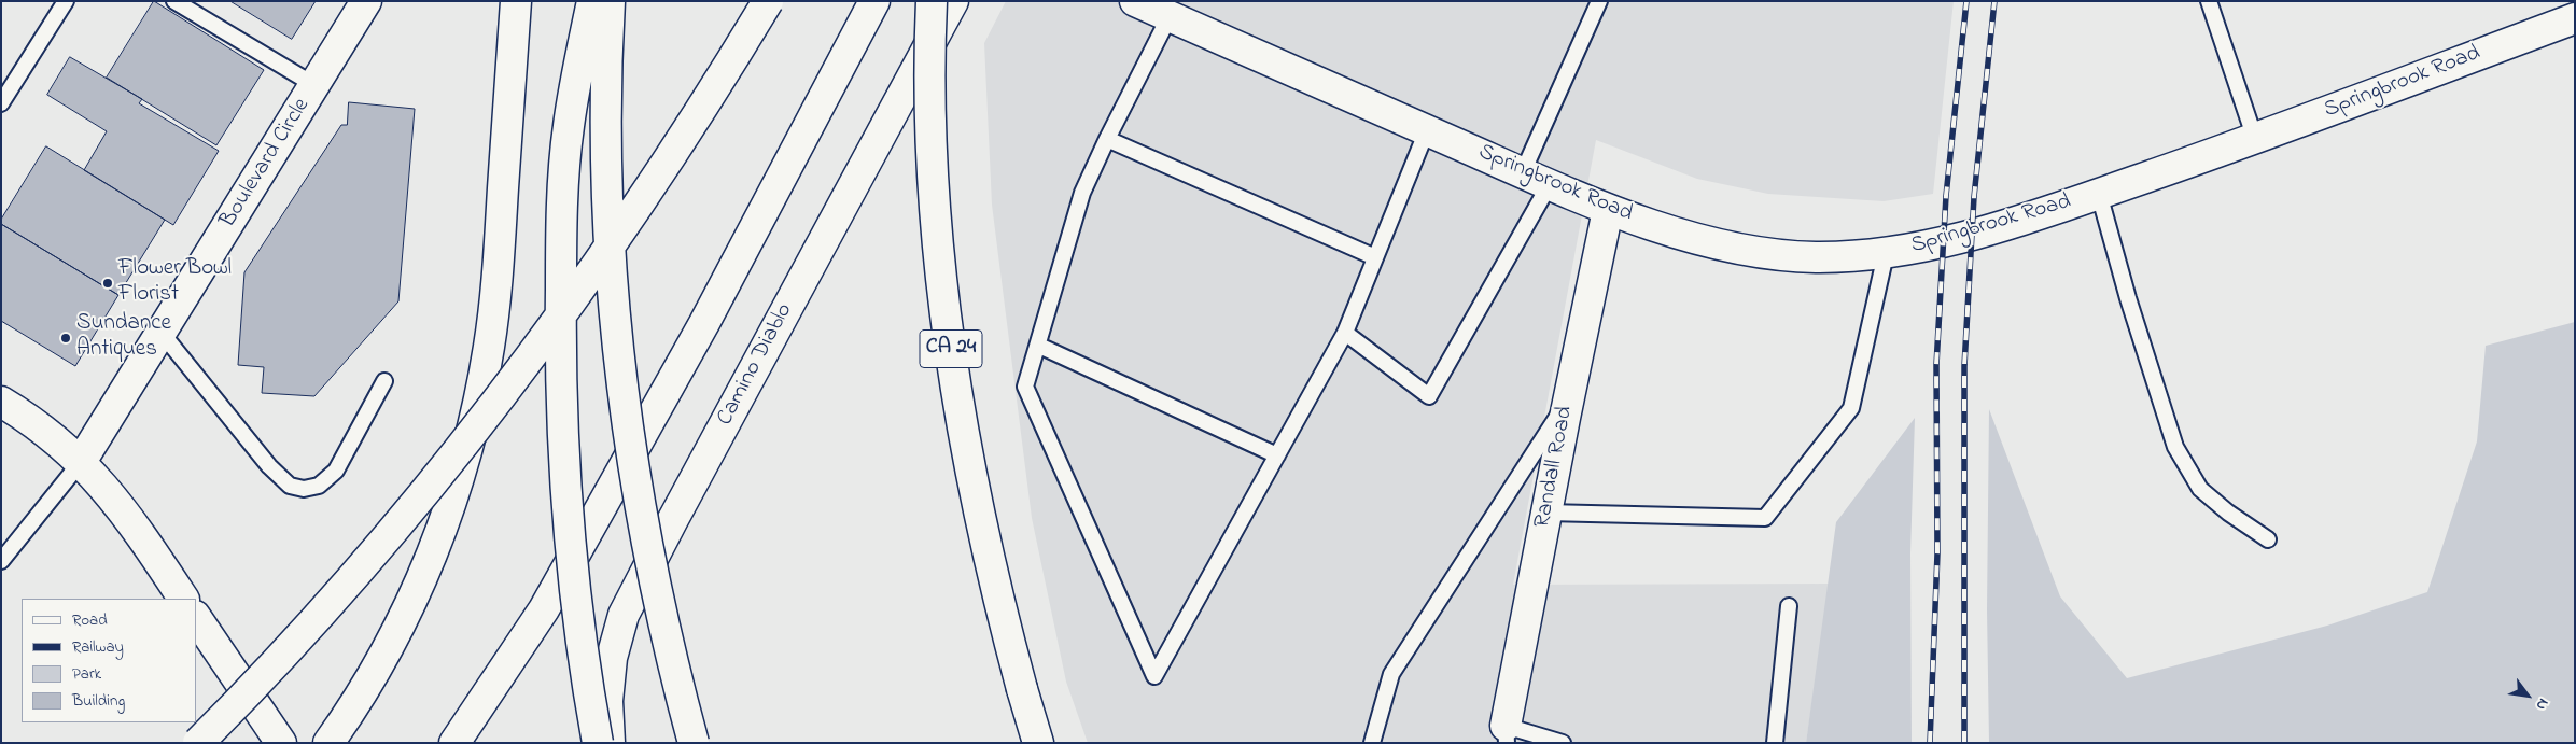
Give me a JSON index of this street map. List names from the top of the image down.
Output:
{
  "streets": {
    "main road": [
      "Springbrook Road",
      "Boulevard Circle",
      "CA 24",
      "Camino Diablo",
      "Randall Road"
    ]
  },
  "crossings": [
    ["Springbrook Road", "Randall Road"]
  ],
  "places": ["Flower Bowl Florist", "Sundance Antiques"],
  "legend": [
    "Road",
    "Railway",
    "Park",
    "Building"
  ],
  "north": "bottom right"
}
